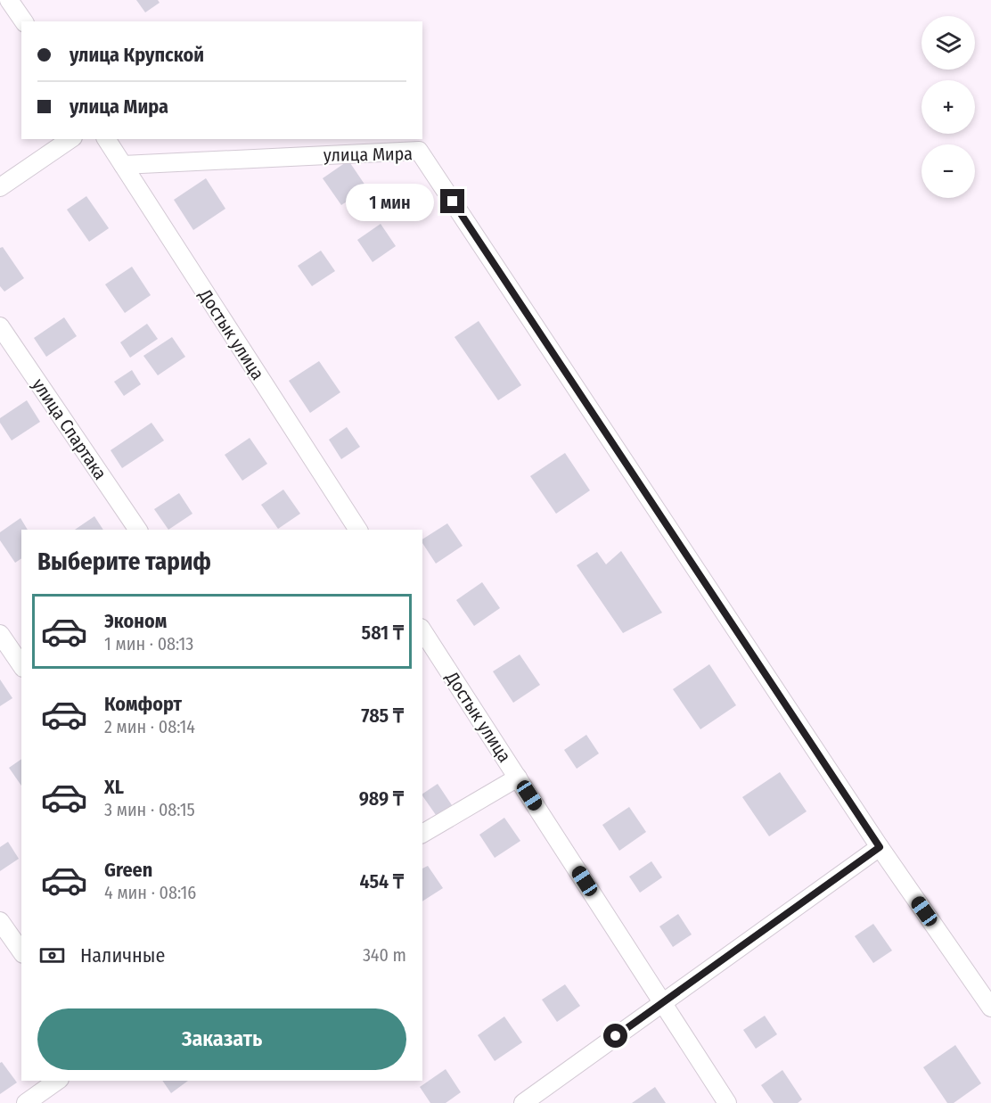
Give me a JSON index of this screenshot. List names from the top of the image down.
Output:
{
  "streets": {
    "street": ["улица Мира", "Достык улица", "улица Спартака"]
  },
  "crossings": [
    ["улица Мира", "Достык улица"]
  ],
  "page": {
    "map_buttons": ["+", "−"],
    "banner": ["улица Крупской", "улица Мира"],
    "bubble": "1 мин",
    "heading": "Выберите тариф",
    "list": [
      {
        "name": "Эконом",
        "note": "1 мин · 08:13",
        "value": "581 ₸"
      },
      {
        "name": "Комфорт",
        "note": "2 мин · 08:14",
        "value": "785 ₸"
      },
      {
        "name": "XL",
        "note": "3 мин · 08:15",
        "value": "989 ₸"
      },
      {
        "name": "Green",
        "note": "4 мин · 08:16",
        "value": "454 ₸"
      }
    ],
    "pay": ["Наличные", "340 m"],
    "buttons": "Заказать"
  }
}
